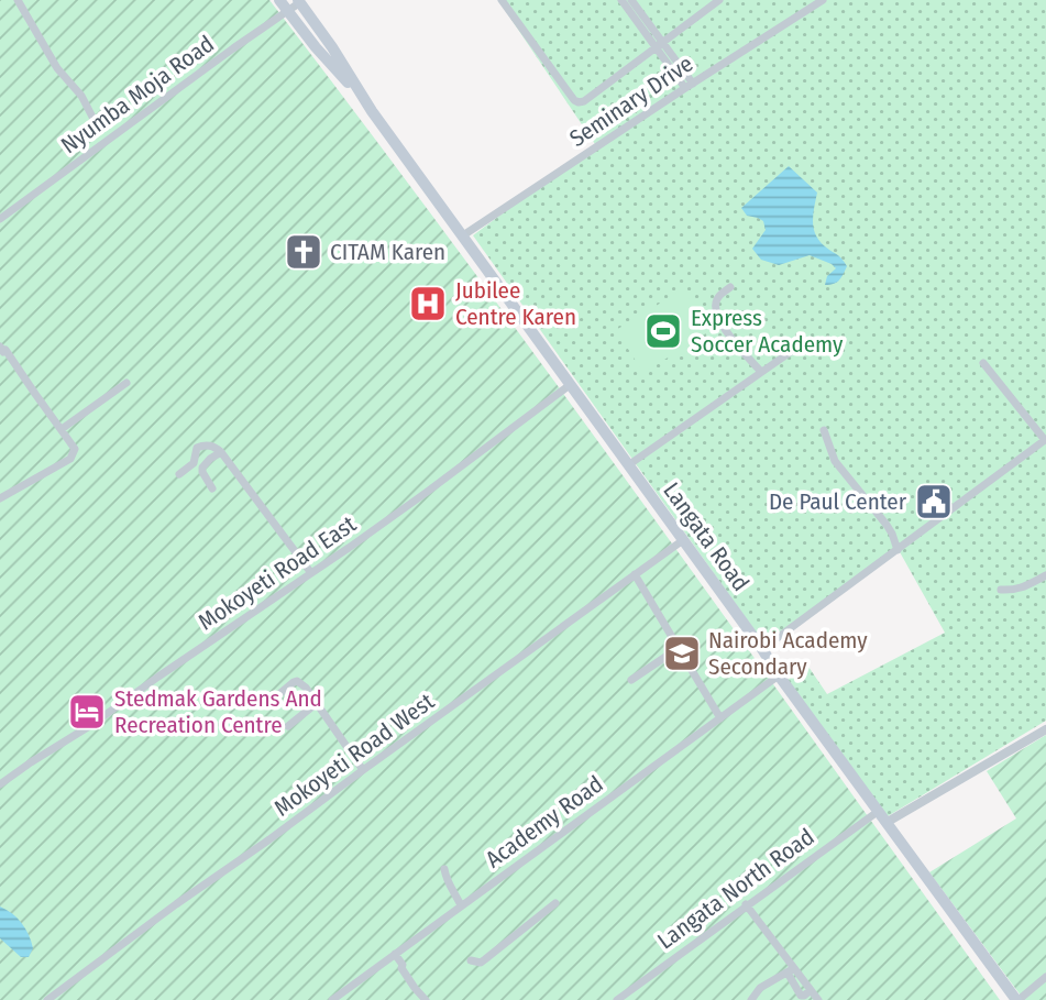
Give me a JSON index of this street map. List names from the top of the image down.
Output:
{
  "streets": {
    "main road": ["Langata Road"],
    "street": [
      "Nyumba Moja Road",
      "Seminary Drive",
      "Mokoyeti Road East",
      "Mokoyeti Road West",
      "Academy Road",
      "Langata North Road"
    ]
  },
  "crossings": [
    ["Nyumba Moja Road", "Langata Road"],
    ["Seminary Drive", "Langata Road"],
    ["Langata Road", "Mokoyeti Road East"],
    ["Langata Road", "Mokoyeti Road West"],
    ["Langata Road", "Academy Road"],
    ["Langata Road", "Langata North Road"]
  ],
  "places": {
    "church": ["CITAM Karen"],
    "hospital": ["Jubilee Centre Karen"],
    "sports": ["Express Soccer Academy"],
    "public building": ["De Paul Center"],
    "school or university": ["Nairobi Academy Secondary"],
    "hotel": ["Stedmak Gardens And Recreation Centre"]
  }
}
